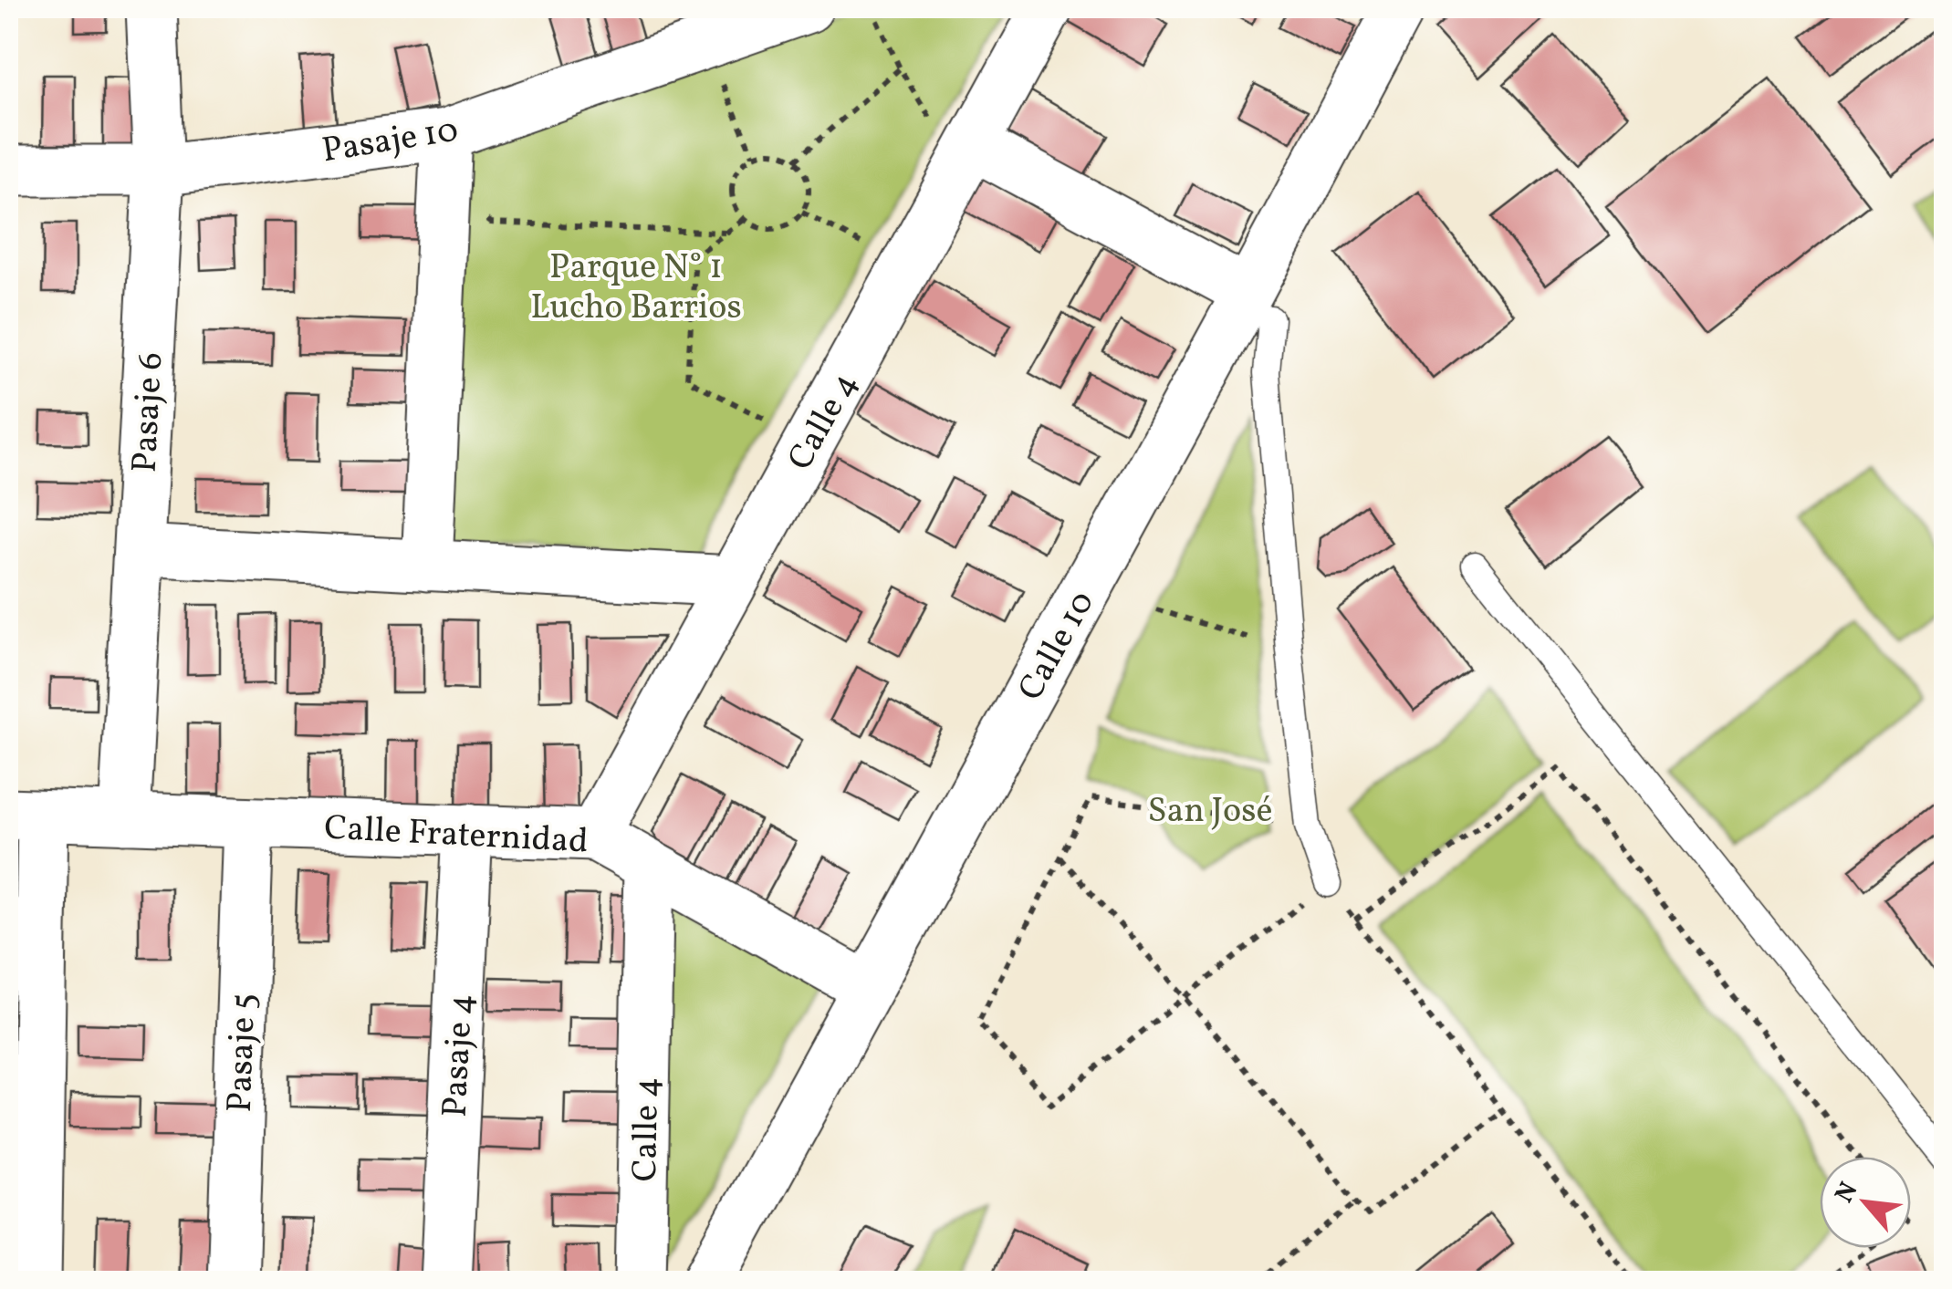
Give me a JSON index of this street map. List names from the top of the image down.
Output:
{
  "streets": {
    "street": [
      "Pasaje 10",
      "Pasaje 6",
      "Calle 4",
      "Calle 10",
      "Calle Fraternidad",
      "Pasaje 5",
      "Pasaje 4"
    ]
  },
  "crossings": [
    ["Pasaje 10", "Pasaje 6"],
    ["Pasaje 6", "Calle Fraternidad"],
    ["Calle 4", "Calle Fraternidad"],
    ["Calle 10", "Calle Fraternidad"],
    ["Calle Fraternidad", "Pasaje 5"],
    ["Calle Fraternidad", "Pasaje 4"]
  ],
  "parks": ["Parque N° 1 Lucho Barrios", "San José"],
  "north": "top left"
}
